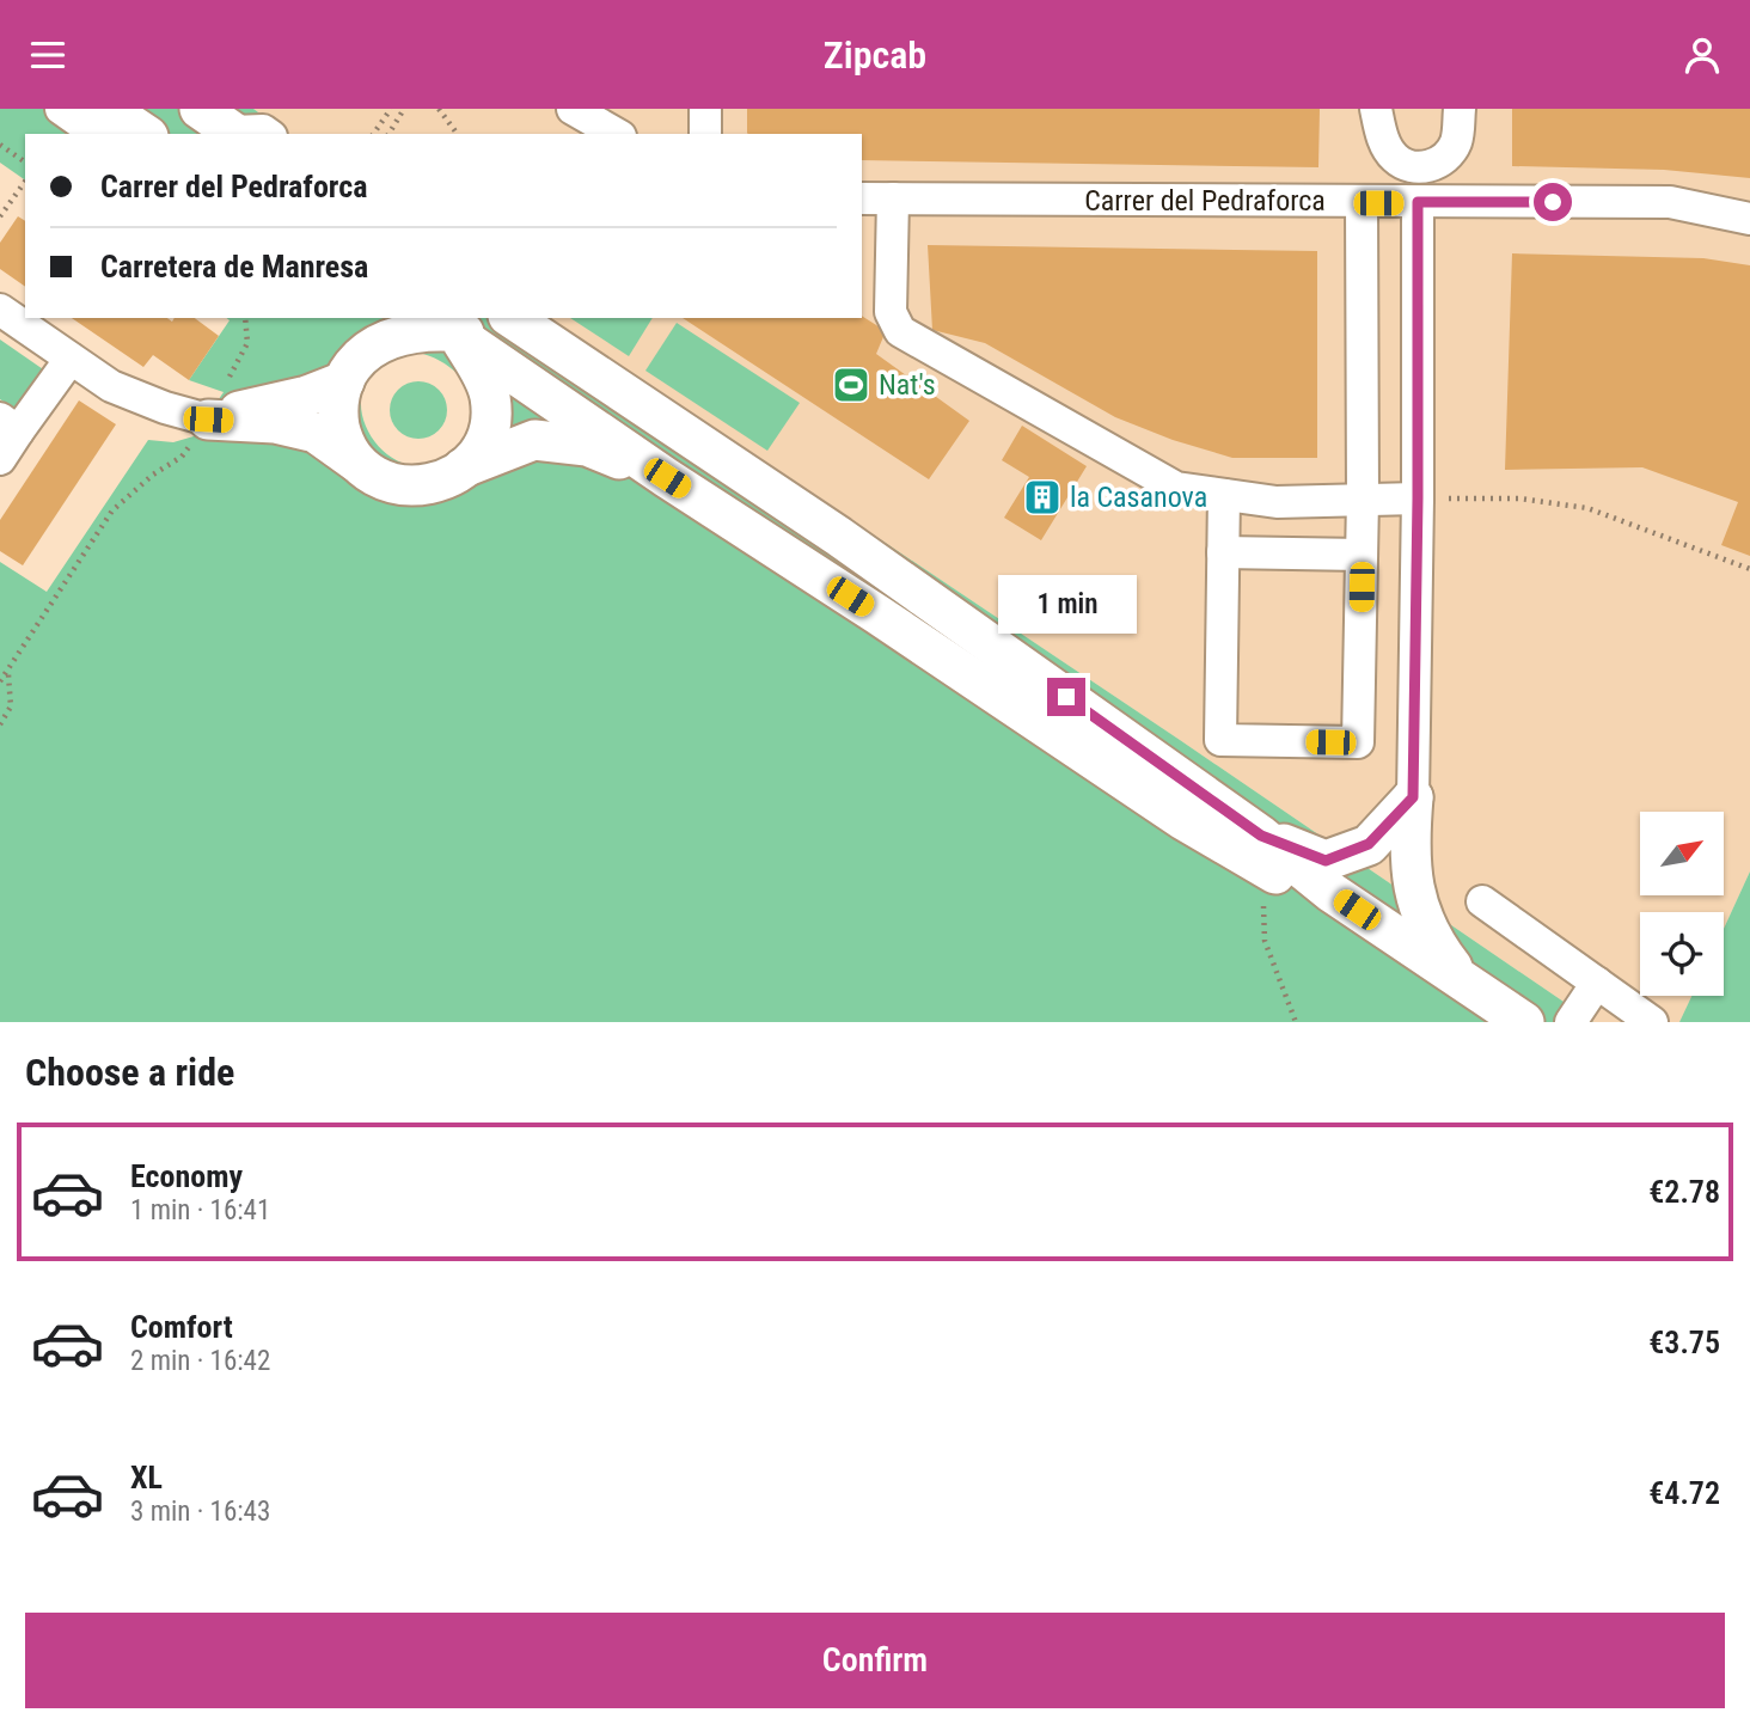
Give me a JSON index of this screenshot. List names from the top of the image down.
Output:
{
  "streets": {
    "street": ["Carrer del Pedraforca"]
  },
  "places": {
    "sports": ["Nat's"],
    "building": ["la Casanova"]
  },
  "north": "top right",
  "page": {
    "header": "Zipcab",
    "banner": ["Carrer del Pedraforca", "Carretera de Manresa"],
    "bubble": "1 min",
    "heading": "Choose a ride",
    "list": [
      {
        "name": "Economy",
        "note": "1 min · 16:41",
        "value": "€2.78"
      },
      {
        "name": "Comfort",
        "note": "2 min · 16:42",
        "value": "€3.75"
      },
      {
        "name": "XL",
        "note": "3 min · 16:43",
        "value": "€4.72"
      }
    ],
    "buttons": "Confirm"
  }
}
